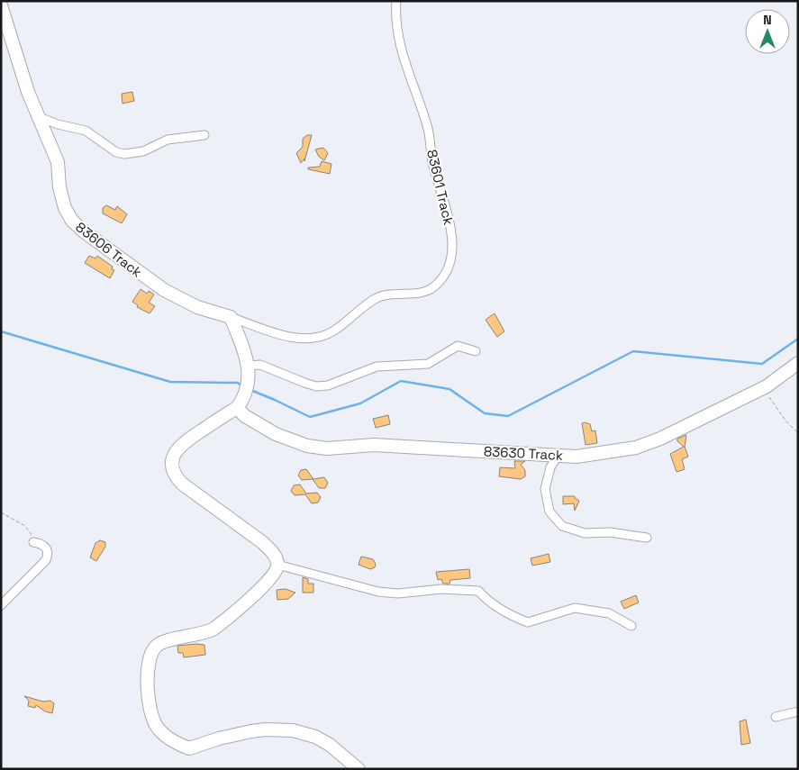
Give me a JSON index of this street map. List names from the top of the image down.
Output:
{
  "streets": {
    "street": ["83601 Track", "83606 Track", "83630 Track"]
  },
  "crossings": [
    ["83601 Track", "83606 Track"]
  ],
  "north": "top"
}
